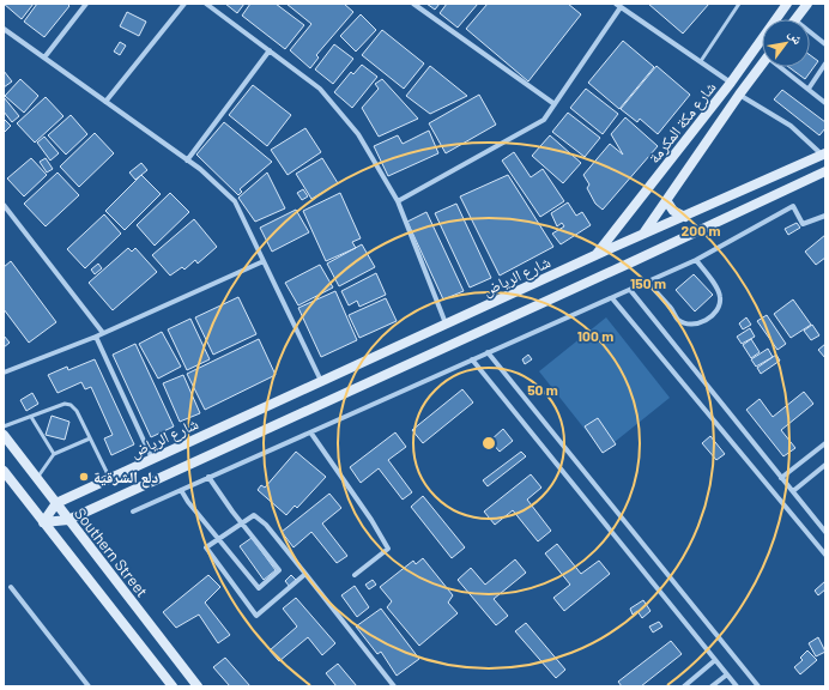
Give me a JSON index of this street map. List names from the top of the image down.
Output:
{
  "streets": {
    "main road": ["شارع مكة المكرمة", "شارع الرياض", "Southern Street"]
  },
  "crossings": [
    ["شارع مكة المكرمة", "شارع الرياض"],
    ["شارع الرياض", "Southern Street"]
  ],
  "places": ["دلع الشرقية"],
  "north": "top right",
  "rings": [
    "200 m",
    "150 m",
    "100 m",
    "50 m"
  ]
}
